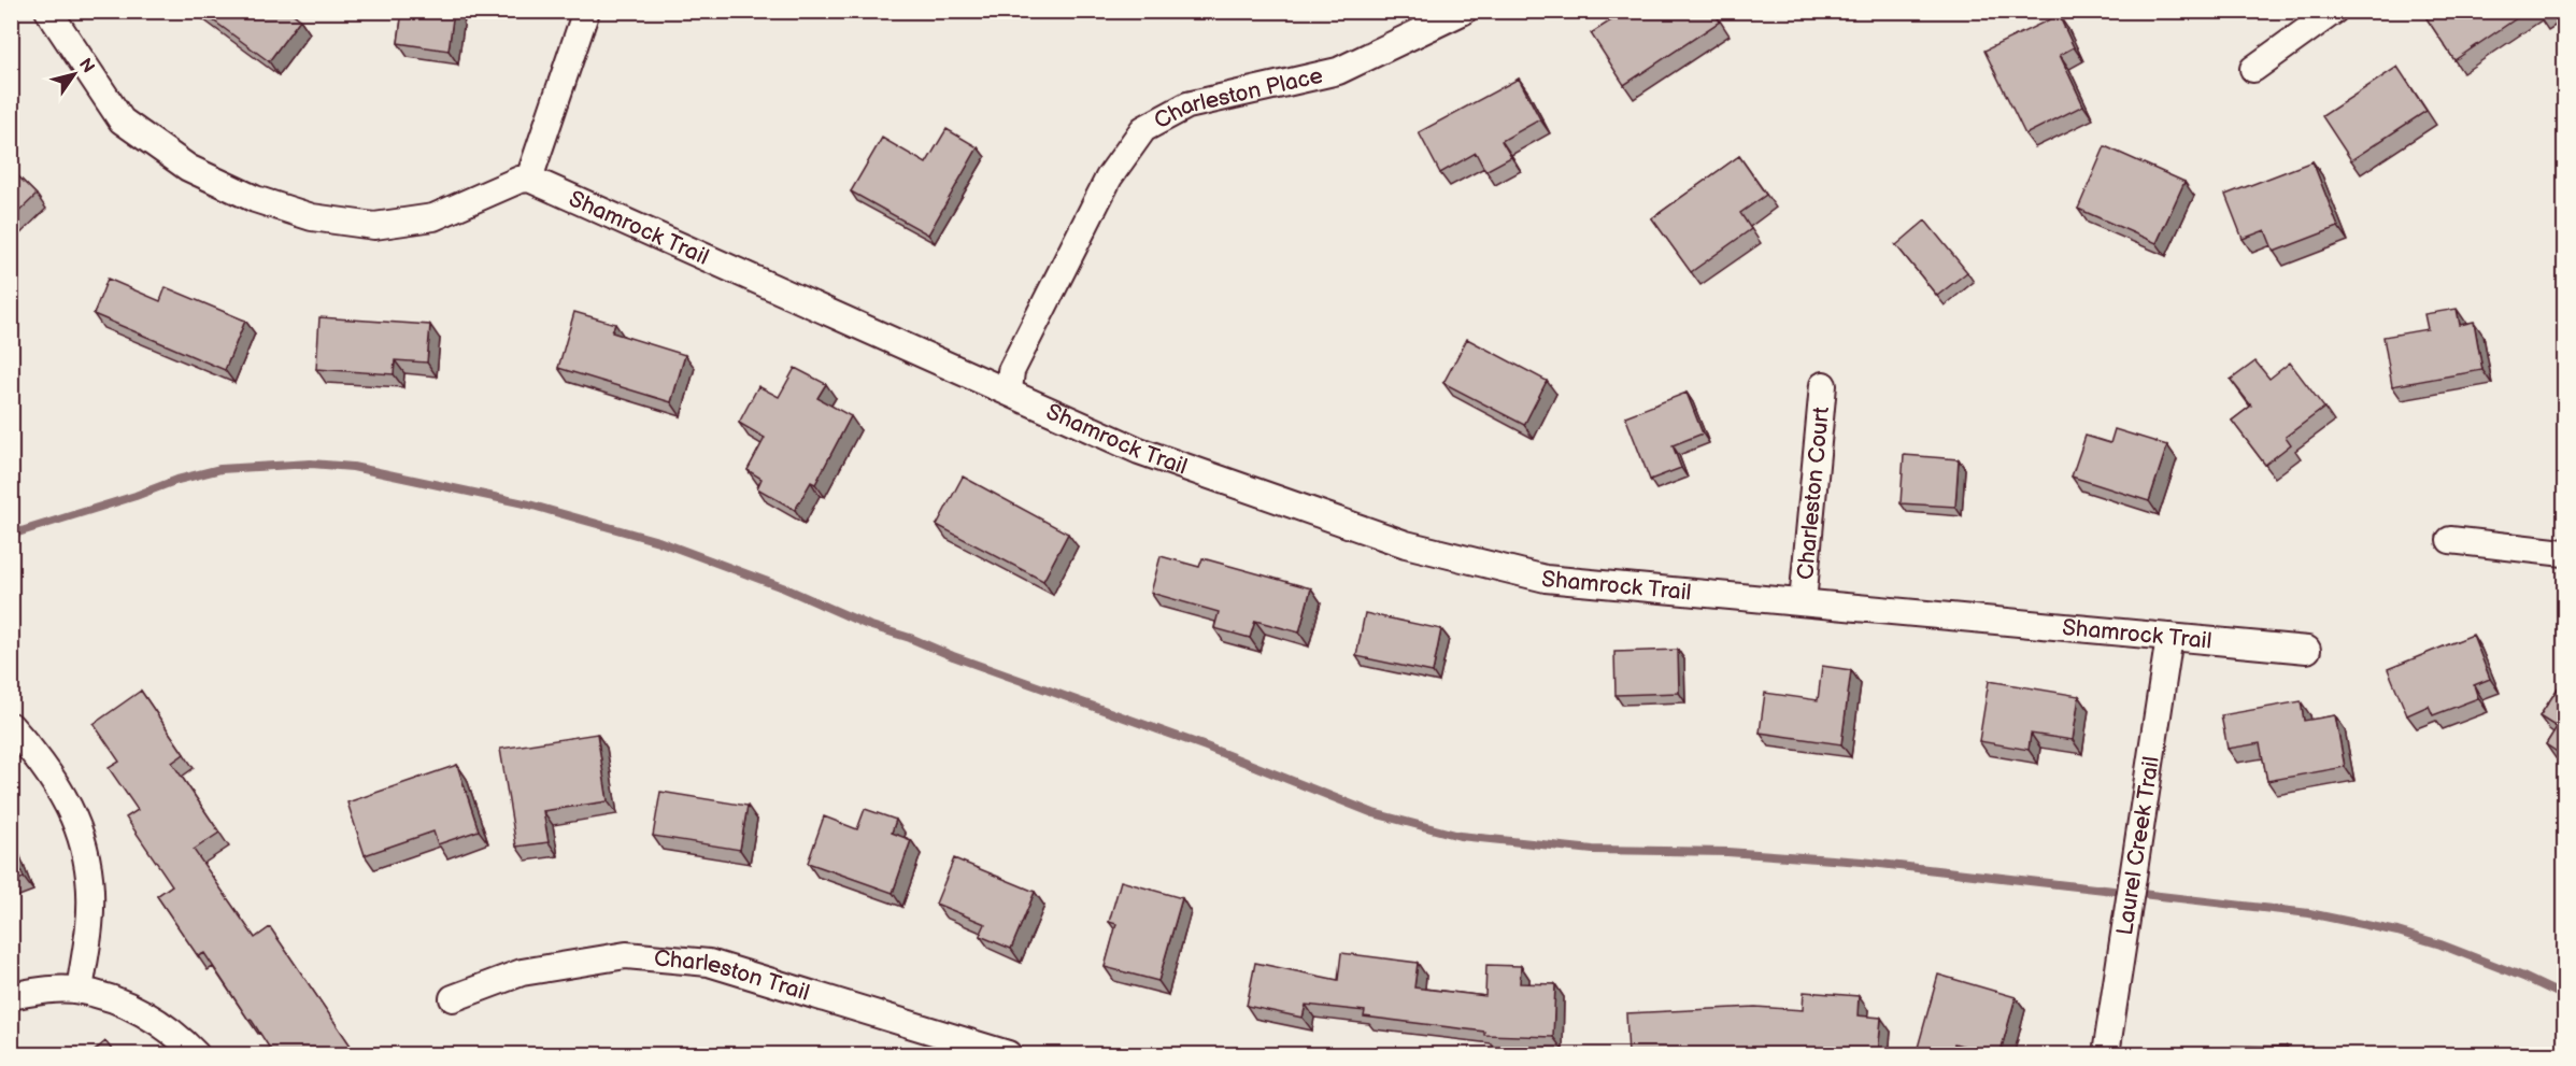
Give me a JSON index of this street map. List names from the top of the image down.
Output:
{
  "streets": {
    "street": [
      "Charleston Place",
      "Shamrock Trail",
      "Charleston Court",
      "Laurel Creek Trail",
      "Charleston Trail"
    ]
  },
  "crossings": [
    ["Charleston Place", "Shamrock Trail"],
    ["Shamrock Trail", "Charleston Court"],
    ["Shamrock Trail", "Laurel Creek Trail"]
  ],
  "north": "top right"
}
